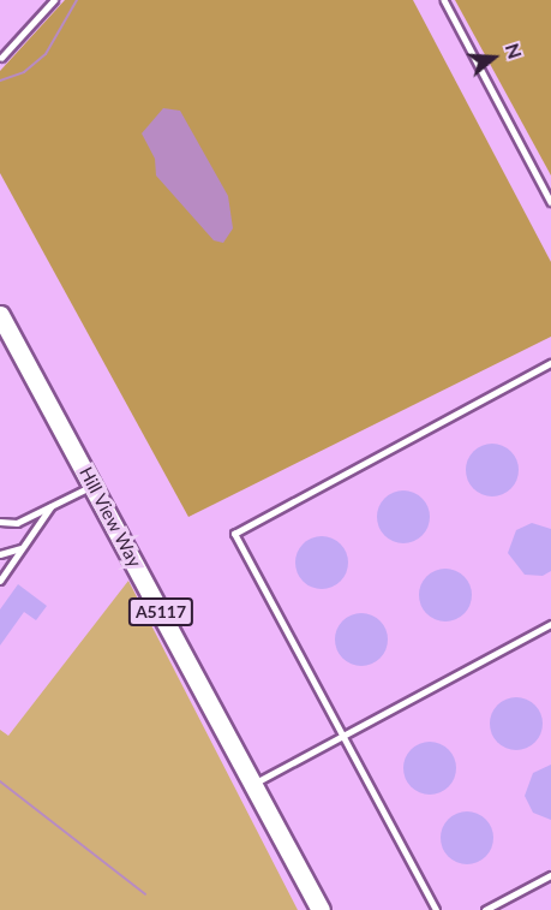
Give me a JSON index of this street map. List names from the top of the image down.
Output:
{
  "streets": {
    "main road": ["Hill View Way", "A5117"]
  },
  "north": "right"
}
